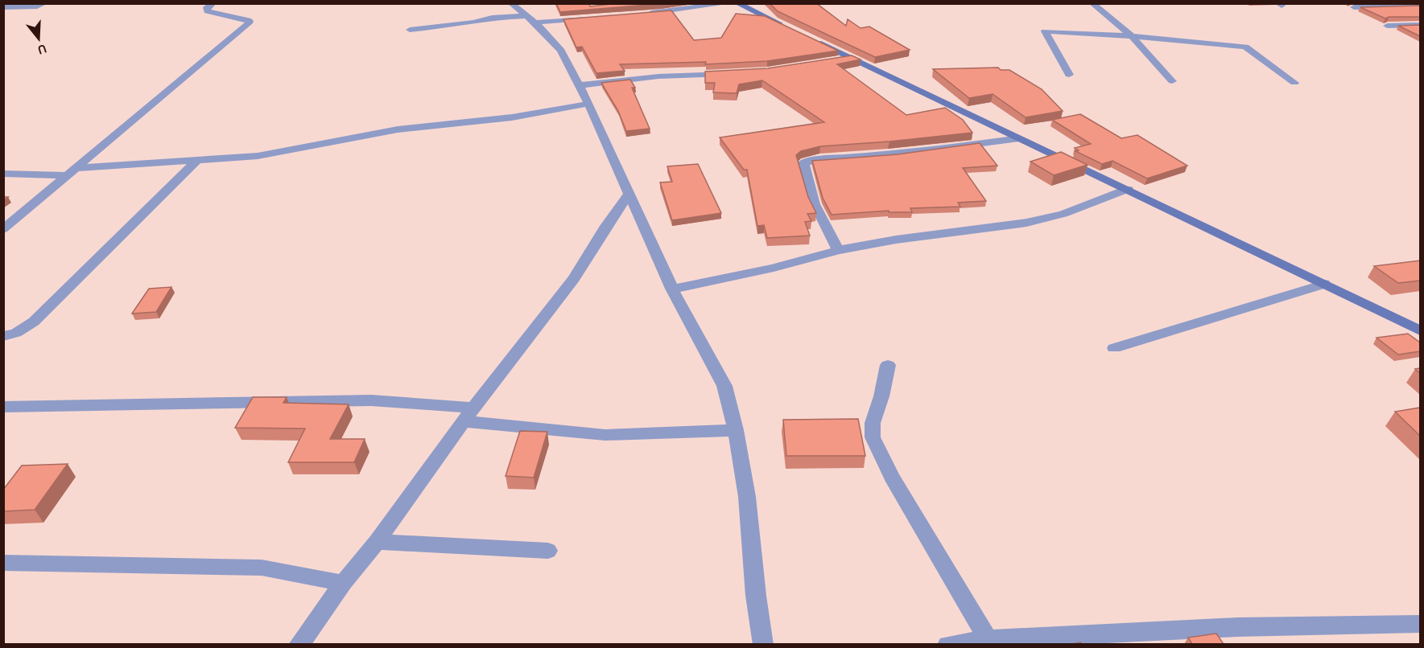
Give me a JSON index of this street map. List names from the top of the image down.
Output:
{
  "north": "bottom"
}
